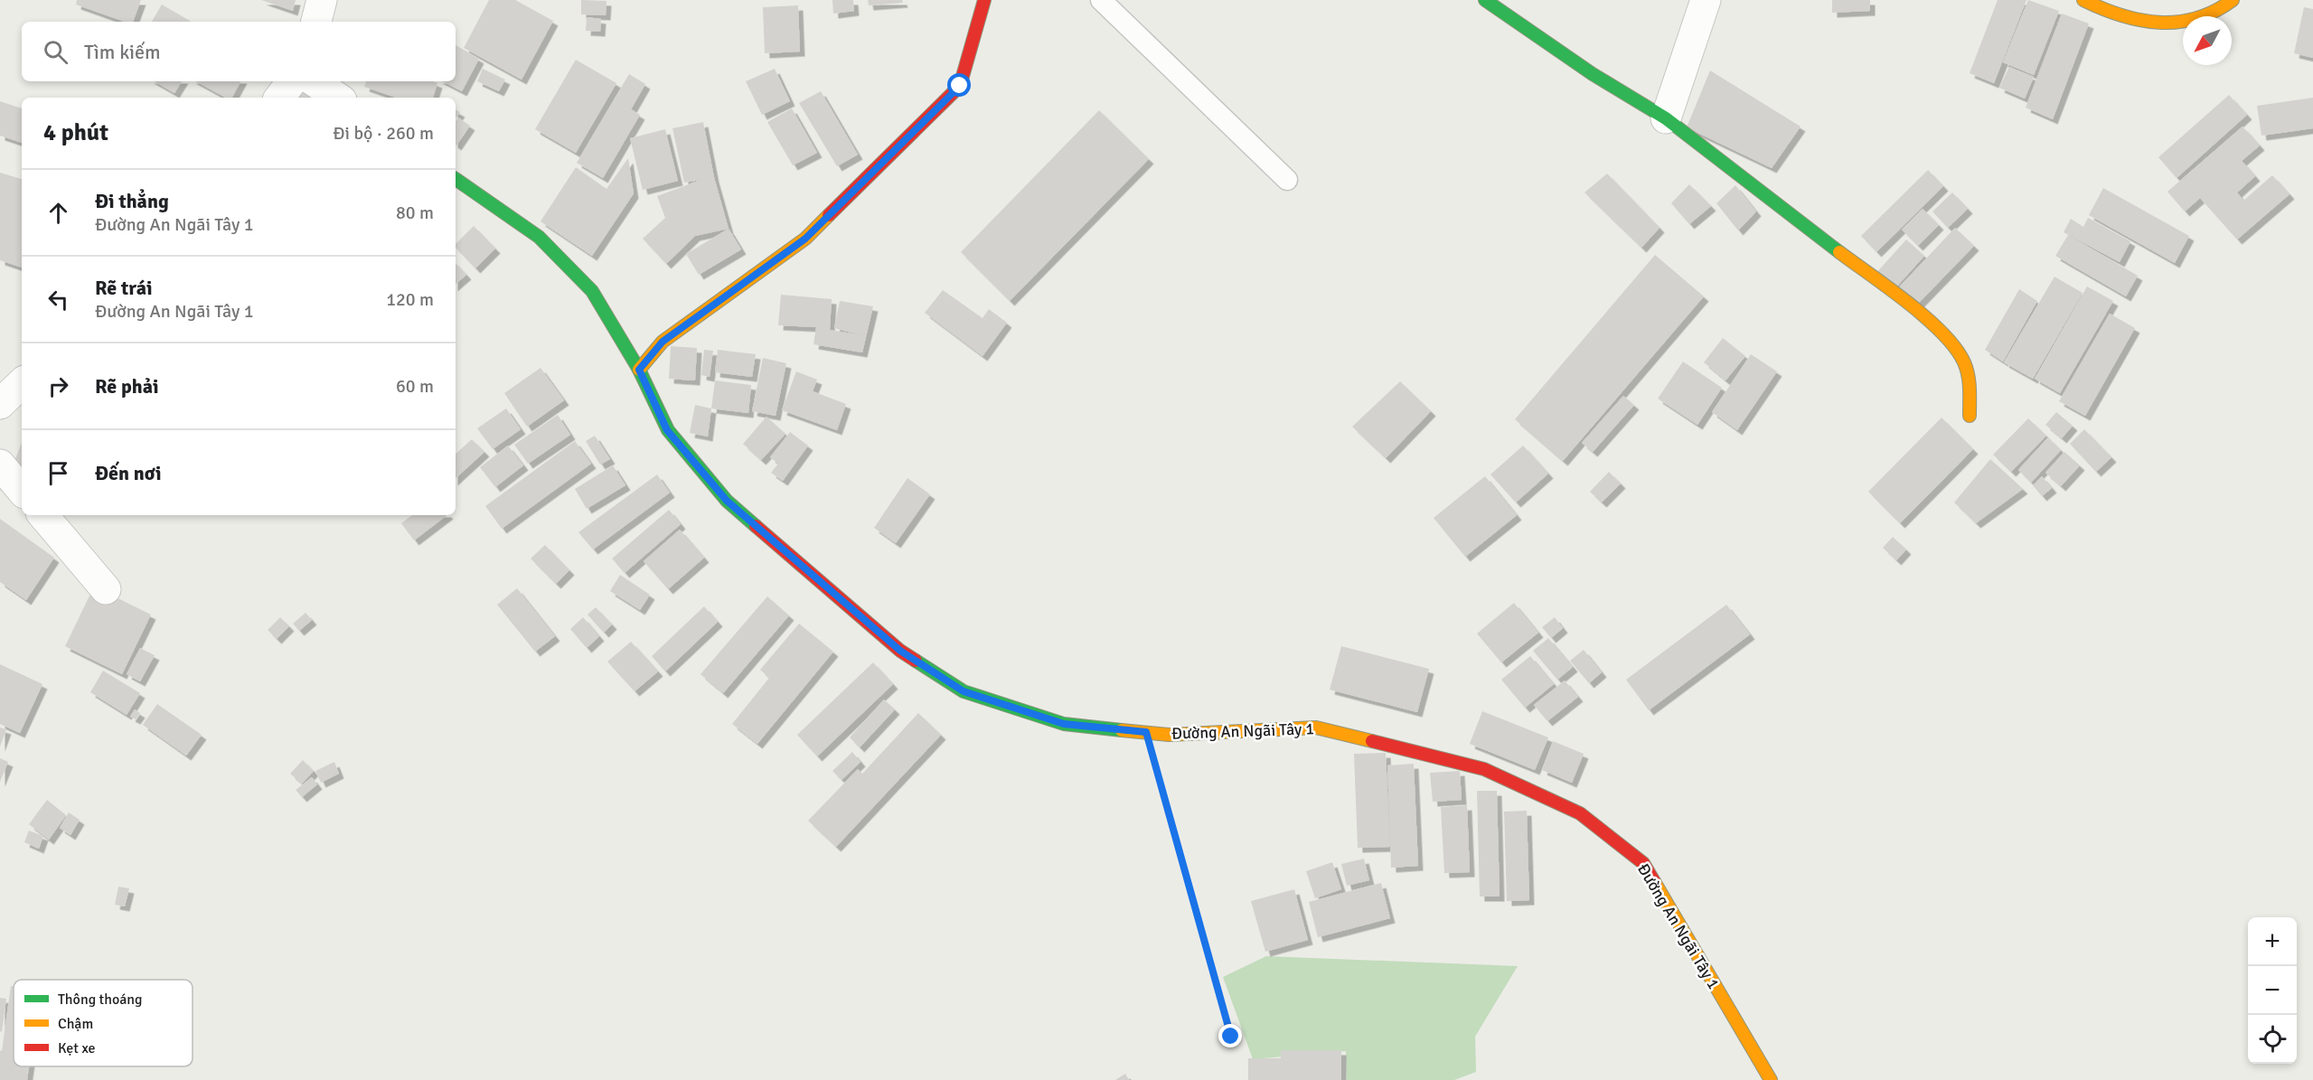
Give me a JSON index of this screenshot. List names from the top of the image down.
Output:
{
  "streets": {
    "street": ["Đường An Ngãi Tây 1"]
  },
  "legend": ["Thông thoáng", "Chậm", "Kẹt xe"],
  "north": "bottom left",
  "page": {
    "search": "Tìm kiếm",
    "heading": ["4 phút", "Đi bộ · 260 m"],
    "list": [
      ["Đi thẳng", "Đường An Ngãi Tây 1", "80 m"],
      ["Rẽ trái", "Đường An Ngãi Tây 1", "120 m"],
      ["Rẽ phải", "60 m"],
      "Đến nơi"
    ],
    "map_buttons": ["+", "−"]
  }
}
